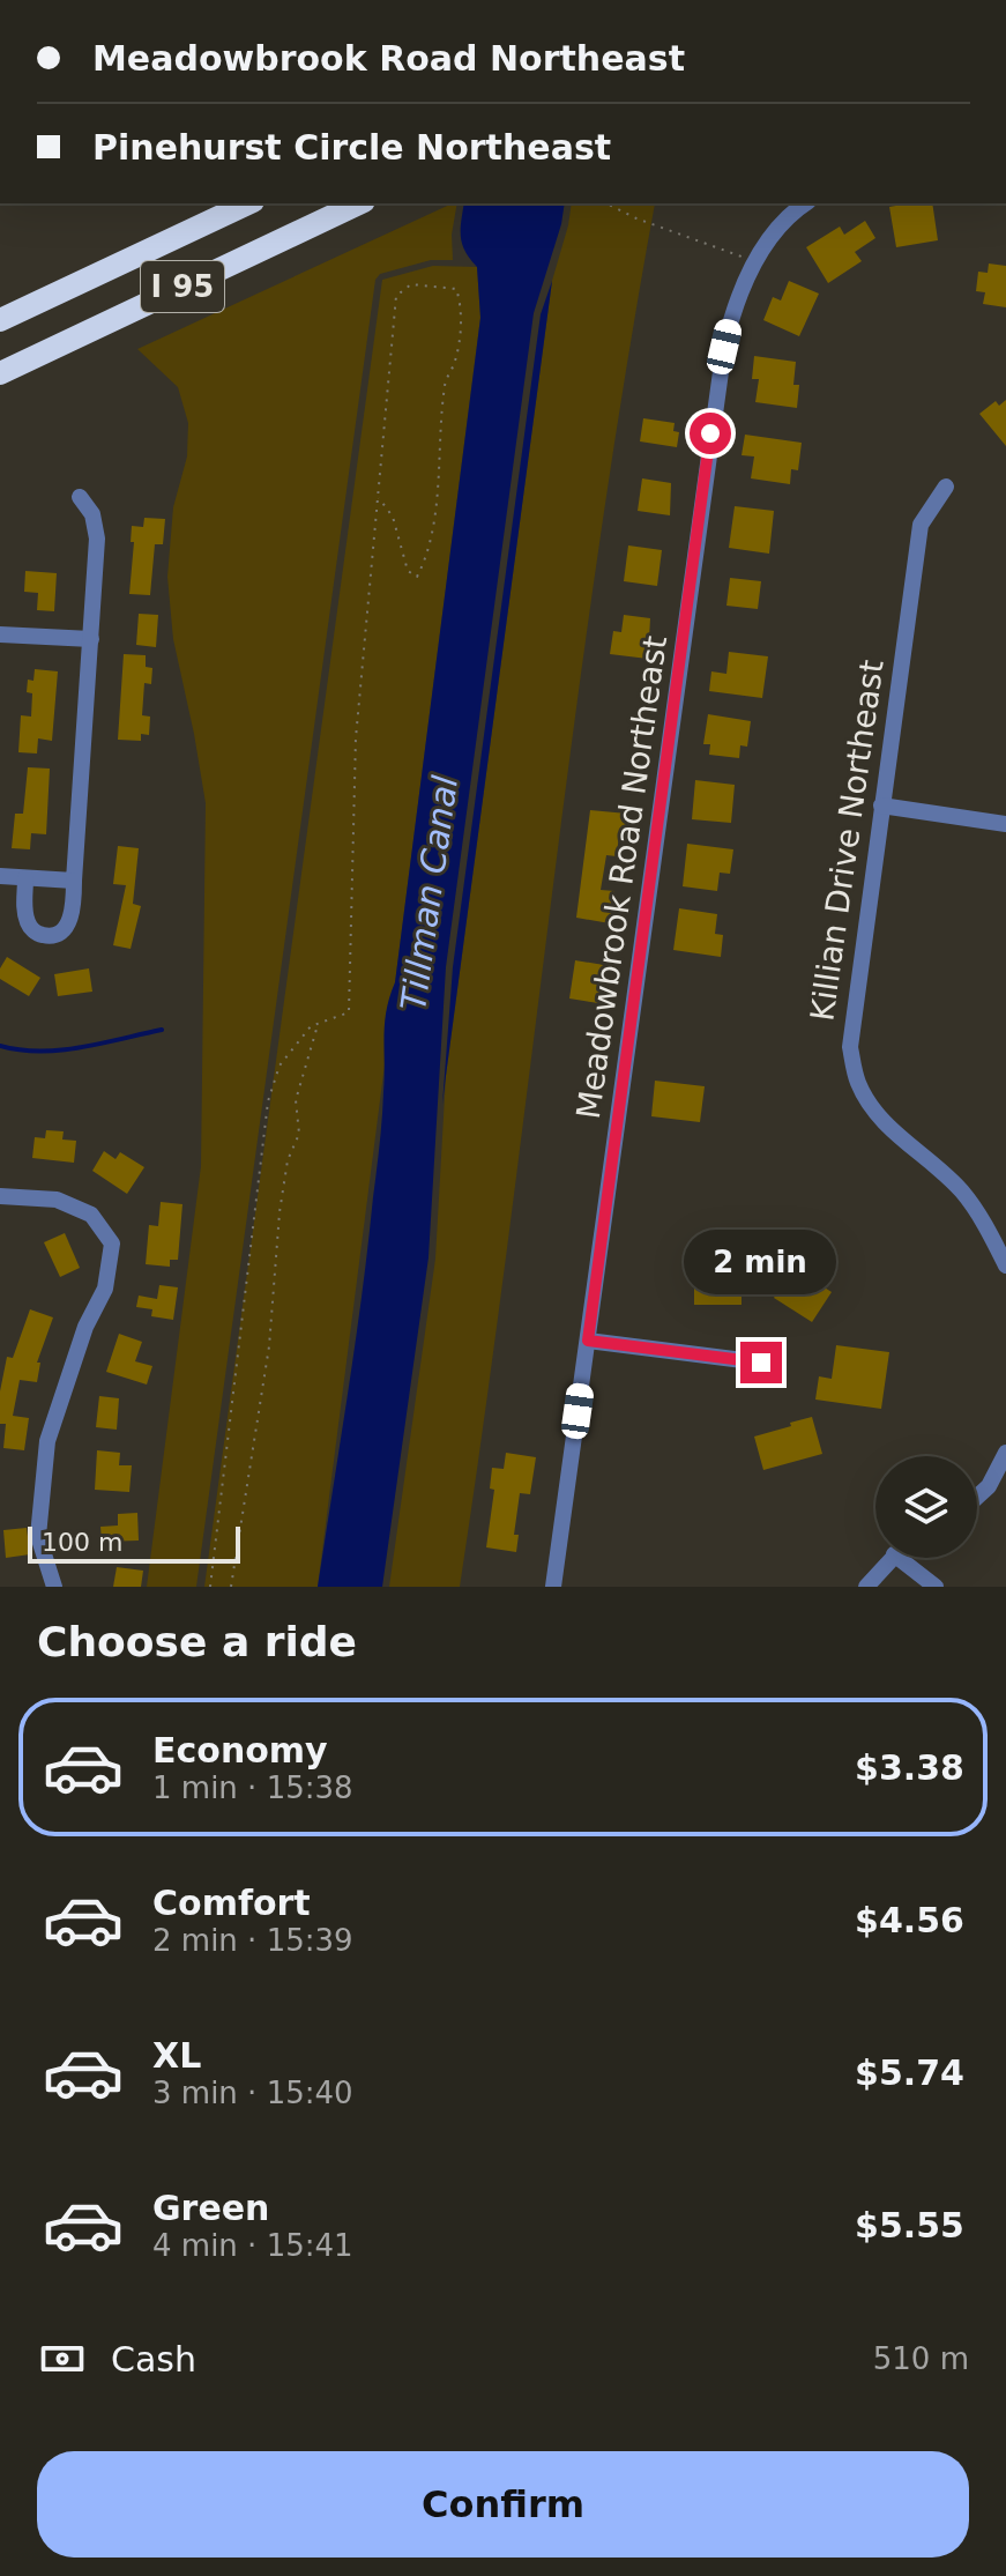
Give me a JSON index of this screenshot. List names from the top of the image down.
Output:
{
  "streets": {
    "highway": ["I 95"],
    "street": ["Killian Drive Northeast", "Meadowbrook Road Northeast"]
  },
  "water": ["Tillman Canal"],
  "scale_bar": "100 m",
  "page": {
    "banner": ["Meadowbrook Road Northeast", "Pinehurst Circle Northeast"],
    "bubble": "2 min",
    "scale": "100 m",
    "heading": "Choose a ride",
    "list": [
      {
        "name": "Economy",
        "note": "1 min · 15:38",
        "value": "$3.38"
      },
      {
        "name": "Comfort",
        "note": "2 min · 15:39",
        "value": "$4.56"
      },
      {
        "name": "XL",
        "note": "3 min · 15:40",
        "value": "$5.74"
      },
      {
        "name": "Green",
        "note": "4 min · 15:41",
        "value": "$5.55"
      }
    ],
    "pay": ["Cash", "510 m"],
    "buttons": "Confirm"
  }
}
